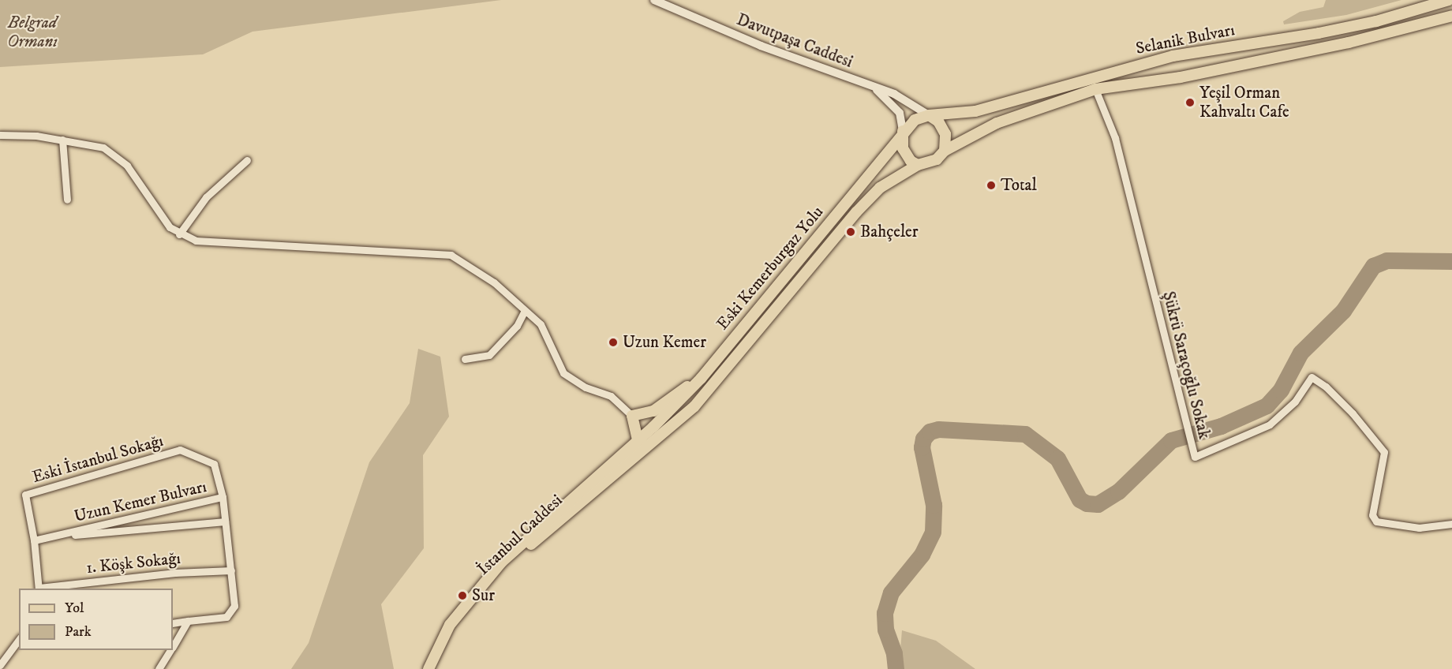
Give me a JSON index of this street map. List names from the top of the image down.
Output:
{
  "streets": {
    "main road": ["Selanik Bulvarı", "Eski Kemerburgaz Yolu", "İstanbul Caddesi"],
    "street": [
      "Davutpaşa Caddesi",
      "Şükrü Saraçoğlu Sokak",
      "Eski İstanbul Sokağı",
      "Uzun Kemer Bulvarı",
      "1. Köşk Sokağı"
    ]
  },
  "crossings": [
    ["Selanik Bulvarı", "Davutpaşa Caddesi"],
    ["Selanik Bulvarı", "Eski Kemerburgaz Yolu"],
    ["Selanik Bulvarı", "Şükrü Saraçoğlu Sokak"],
    ["Davutpaşa Caddesi", "Eski Kemerburgaz Yolu"],
    ["Eski Kemerburgaz Yolu", "İstanbul Caddesi"],
    ["Eski İstanbul Sokağı", "Uzun Kemer Bulvarı"],
    ["Eski İstanbul Sokağı", "1. Köşk Sokağı"]
  ],
  "parks": ["Belgrad Ormanı"],
  "places": [
    "Yeşil Orman Kahvaltı Cafe",
    "Total",
    "Bahçeler",
    "Uzun Kemer",
    "Sur"
  ],
  "legend": ["Yol", "Park"]
}
